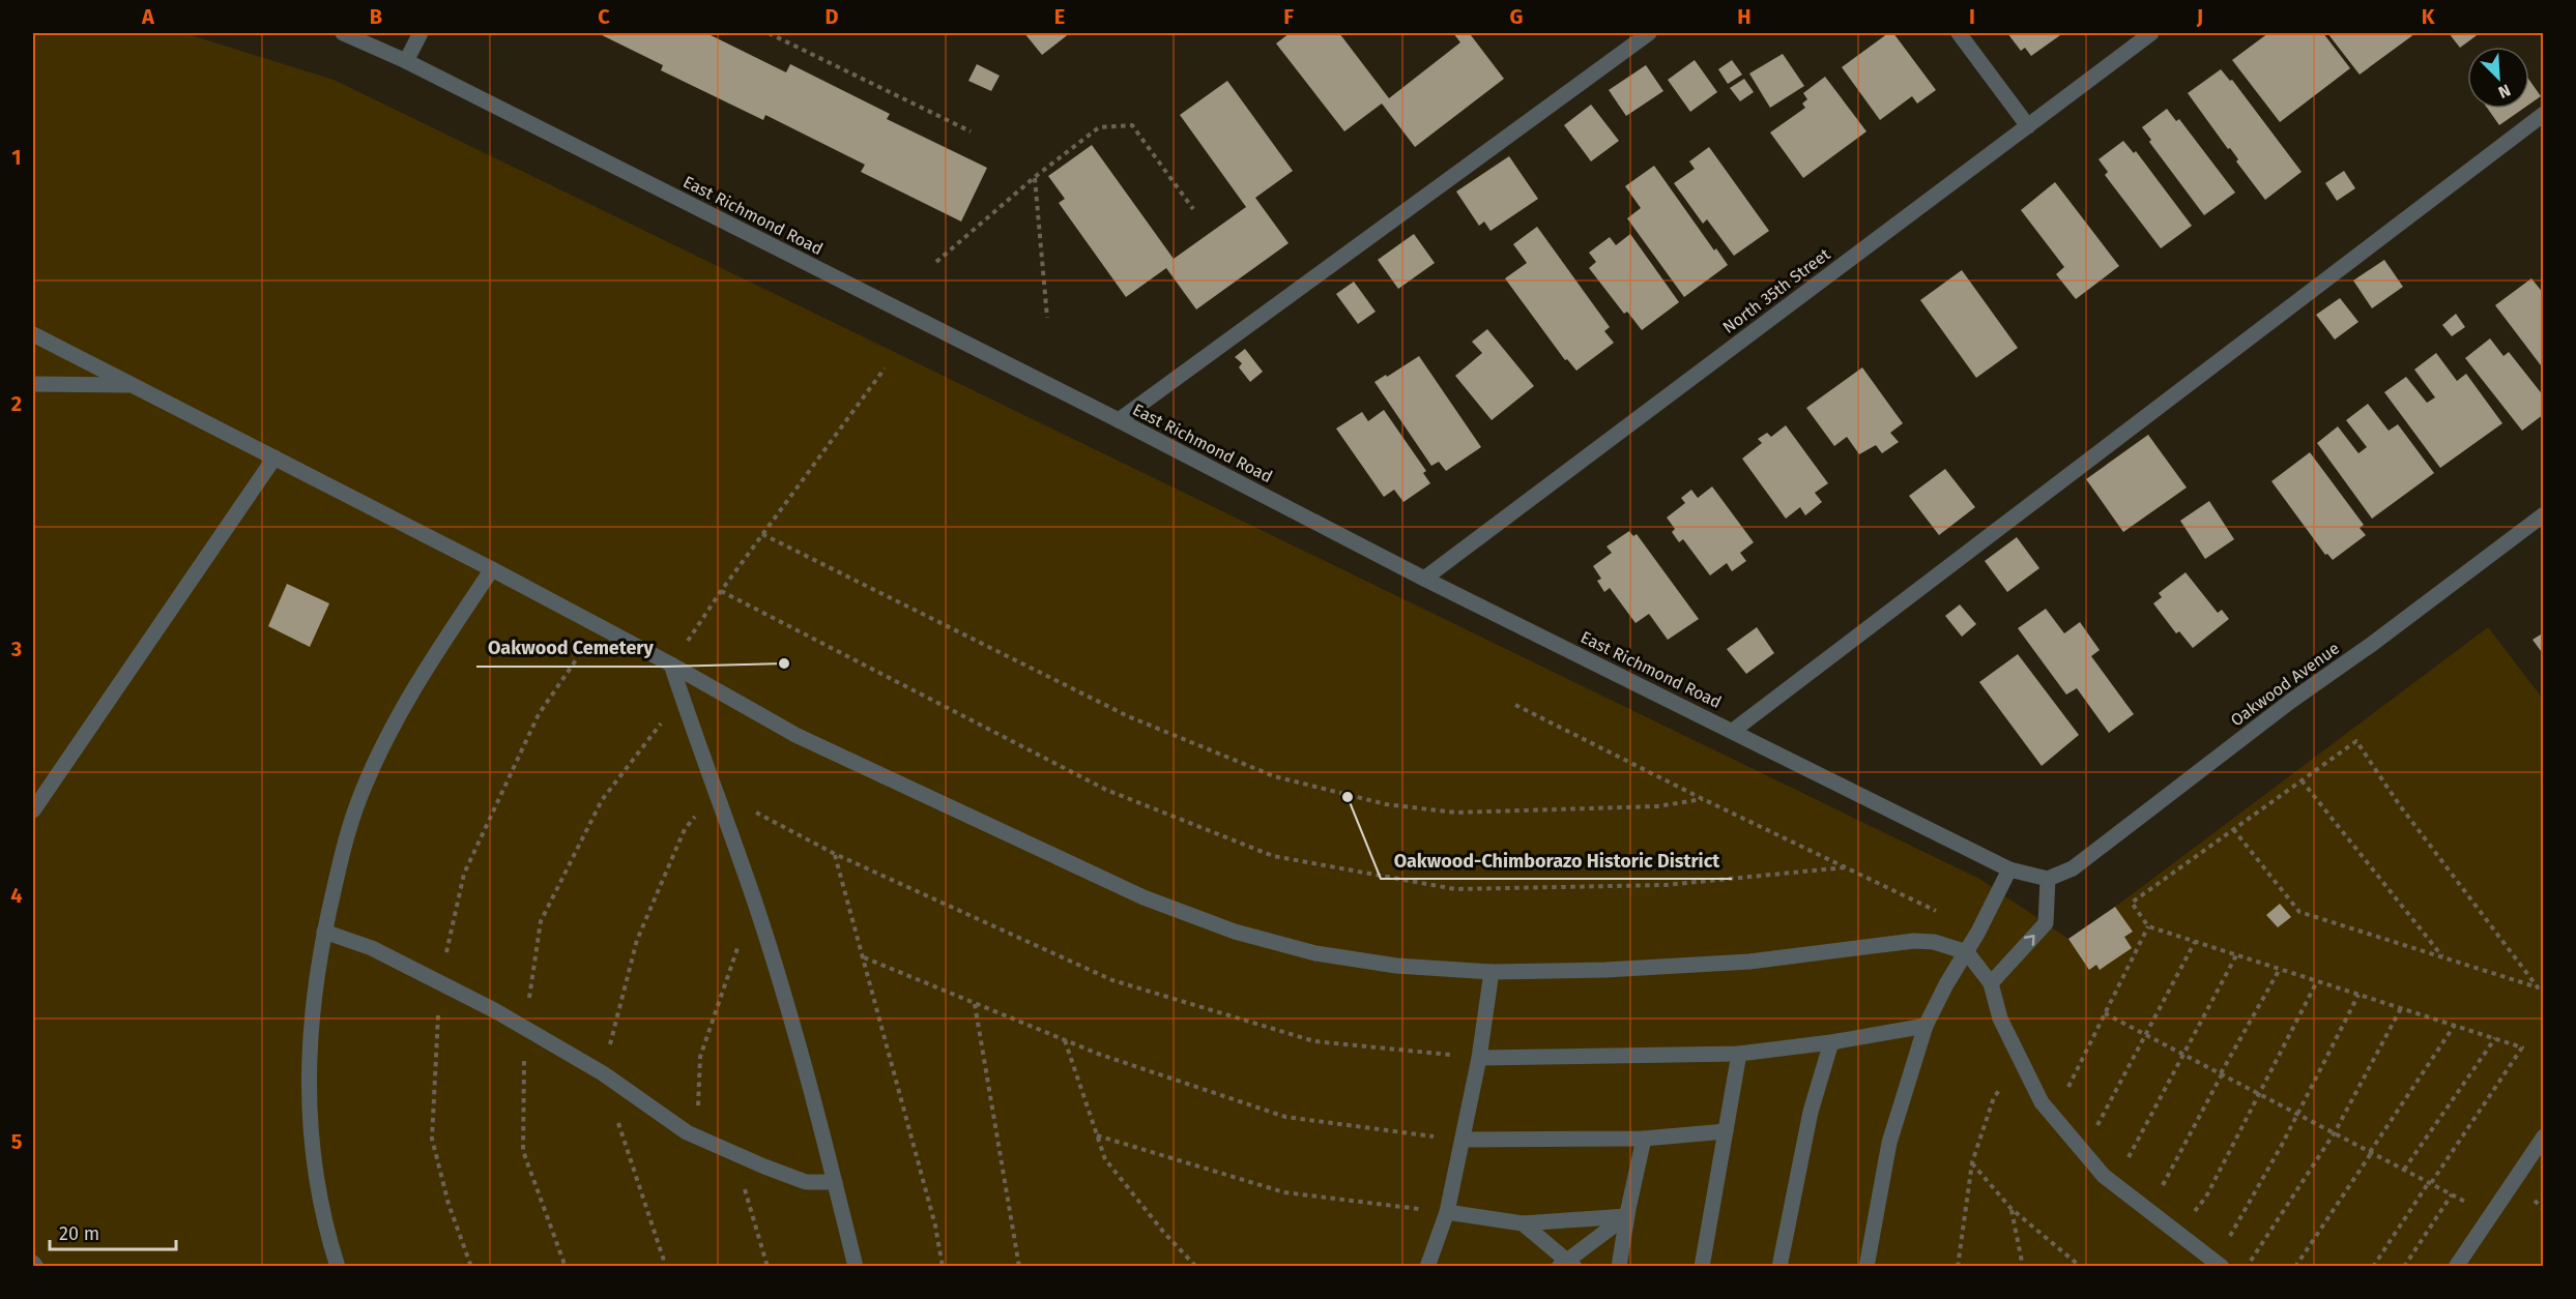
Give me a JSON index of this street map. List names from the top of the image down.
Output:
{
  "streets": {
    "street": ["East Richmond Road", "North 35th Street", "Oakwood Avenue"]
  },
  "crossings": [
    ["East Richmond Road", "North 35th Street"],
    ["East Richmond Road", "Oakwood Avenue"]
  ],
  "places": ["Oakwood Cemetery", "Oakwood-Chimborazo Historic District"],
  "scale_bar": "20 m",
  "north": "bottom right",
  "grid": {
    "columns": [
      "A",
      "B",
      "C",
      "D",
      "E",
      "F",
      "G",
      "H",
      "I",
      "J",
      "K"
    ],
    "rows": [
      "1",
      "2",
      "3",
      "4",
      "5"
    ]
  }
}
